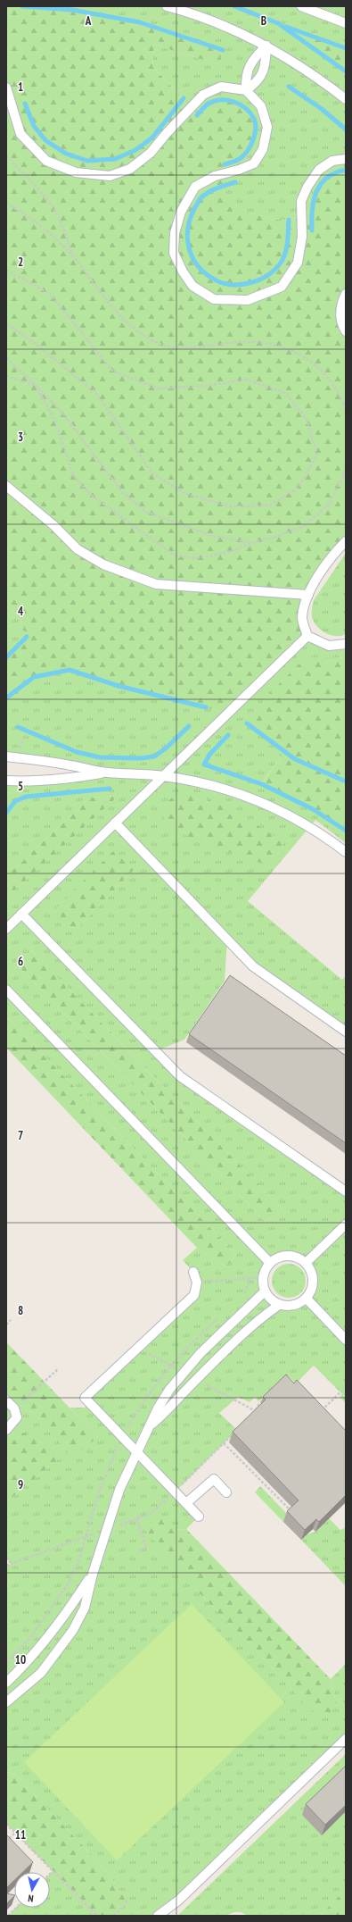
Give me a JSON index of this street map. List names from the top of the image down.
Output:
{
  "north": "bottom",
  "grid": {
    "columns": ["A", "B"],
    "rows": [
      "1",
      "2",
      "3",
      "4",
      "5",
      "6",
      "7",
      "8",
      "9",
      "10",
      "11"
    ]
  }
}
